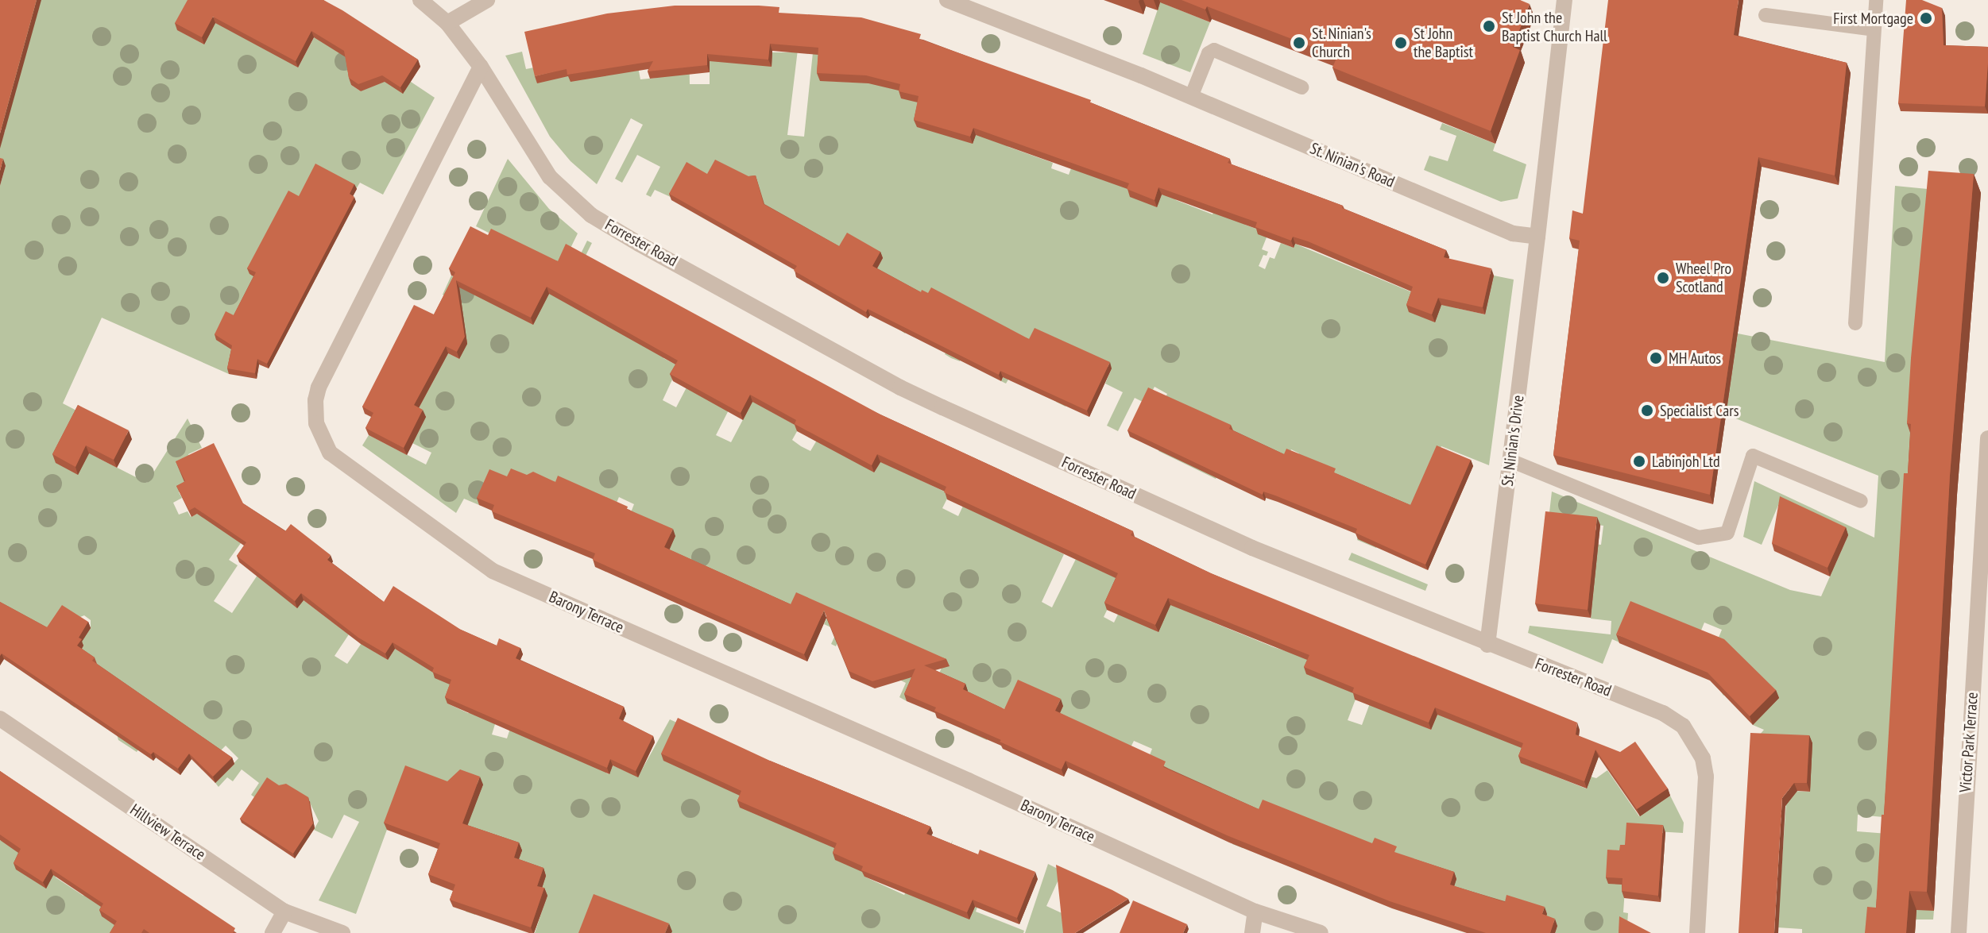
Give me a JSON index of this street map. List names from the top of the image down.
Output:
{
  "streets": {
    "street": [
      "St. Ninian's Road",
      "Forrester Road",
      "St. Ninian's Drive",
      "Barony Terrace",
      "Victor Park Terrace",
      "Hillview Terrace"
    ]
  },
  "crossings": [
    ["St. Ninian's Road", "St. Ninian's Drive"],
    ["Forrester Road", "St. Ninian's Drive"],
    ["Forrester Road", "Barony Terrace"]
  ],
  "places": [
    "First Mortgage",
    "St John the Baptist Church Hall",
    "St. Ninian's Church",
    "St John the Baptist",
    "Wheel Pro Scotland",
    "MH Autos",
    "Specialist Cars",
    "Labinjoh Ltd"
  ]
}
